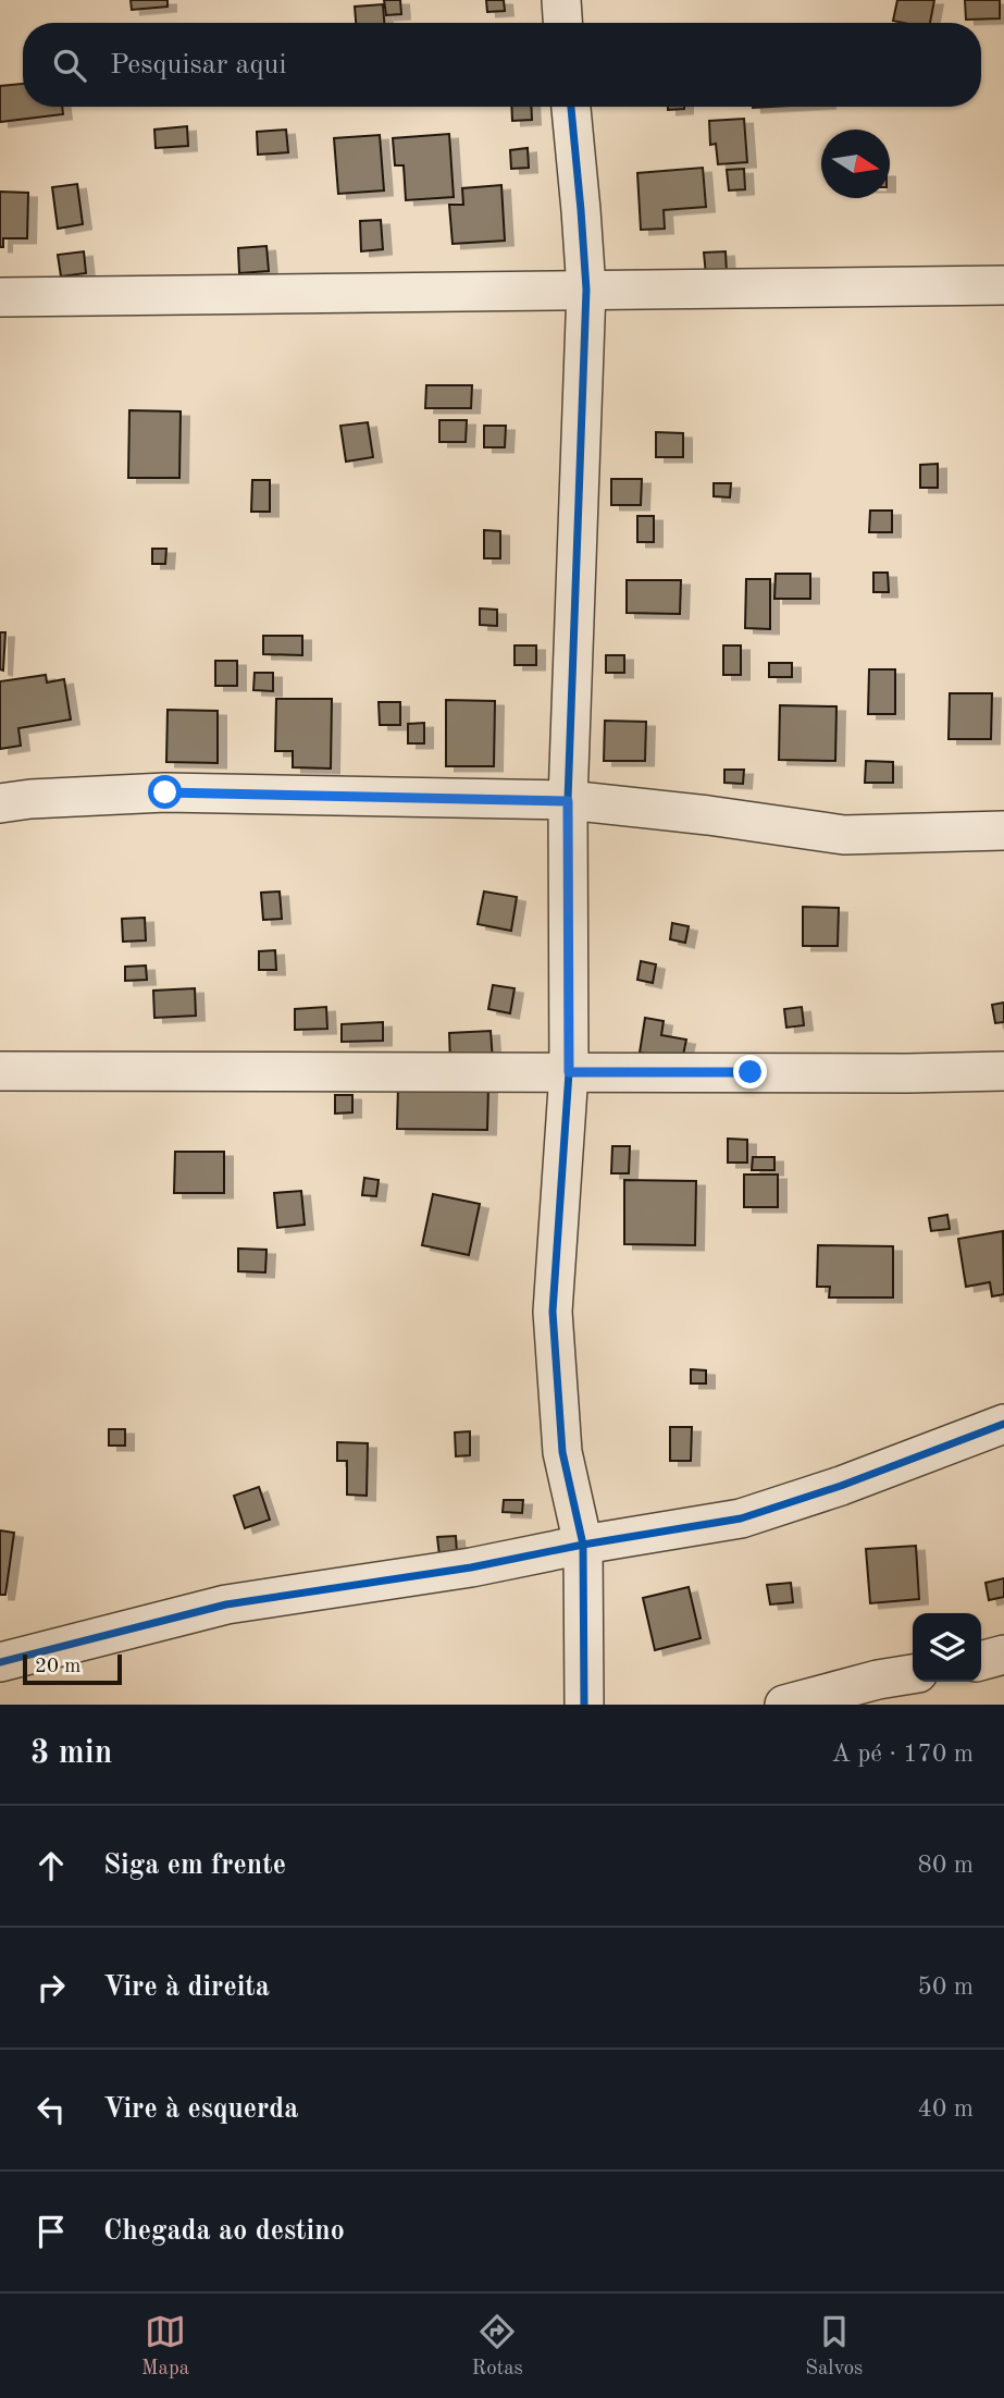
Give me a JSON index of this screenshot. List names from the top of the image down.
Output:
{
  "scale_bar": "20 m",
  "north": "right",
  "page": {
    "search": "Pesquisar aqui",
    "scale": "20 m",
    "heading": ["3 min", "A pé · 170 m"],
    "list": [
      ["Siga em frente", "80 m"],
      ["Vire à direita", "50 m"],
      ["Vire à esquerda", "40 m"],
      "Chegada ao destino"
    ],
    "nav": ["Mapa", "Rotas", "Salvos"]
  }
}
